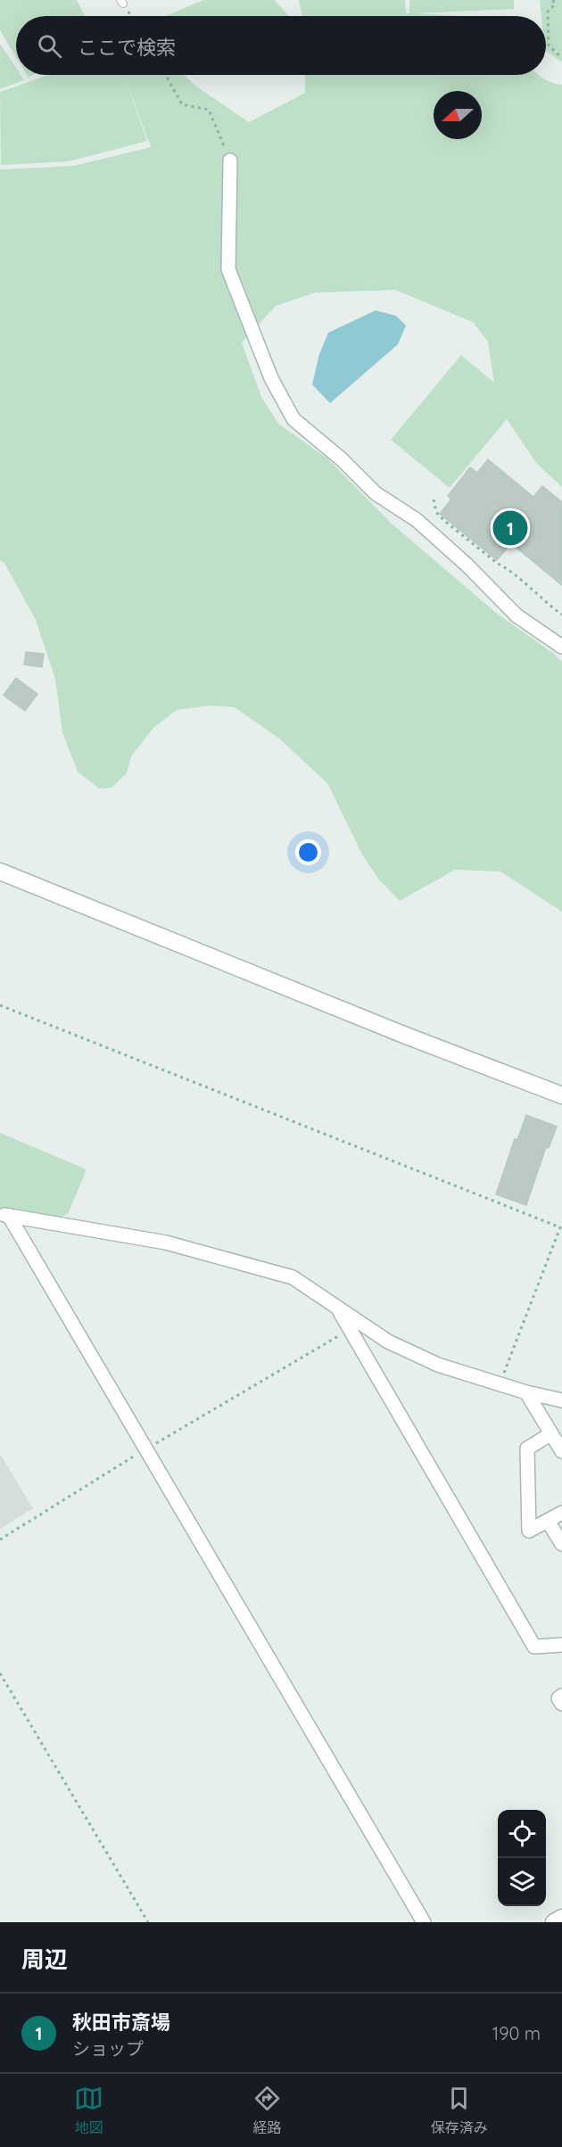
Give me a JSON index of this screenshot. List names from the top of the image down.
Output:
{
  "north": "left",
  "page": {
    "search": "ここで検索",
    "pins": "1",
    "heading": "周辺",
    "list": [
      {
        "mark": "1",
        "name": "秋田市斎場",
        "note": "ショップ",
        "value": "190 m"
      }
    ],
    "nav": ["地図", "経路", "保存済み"]
  }
}
